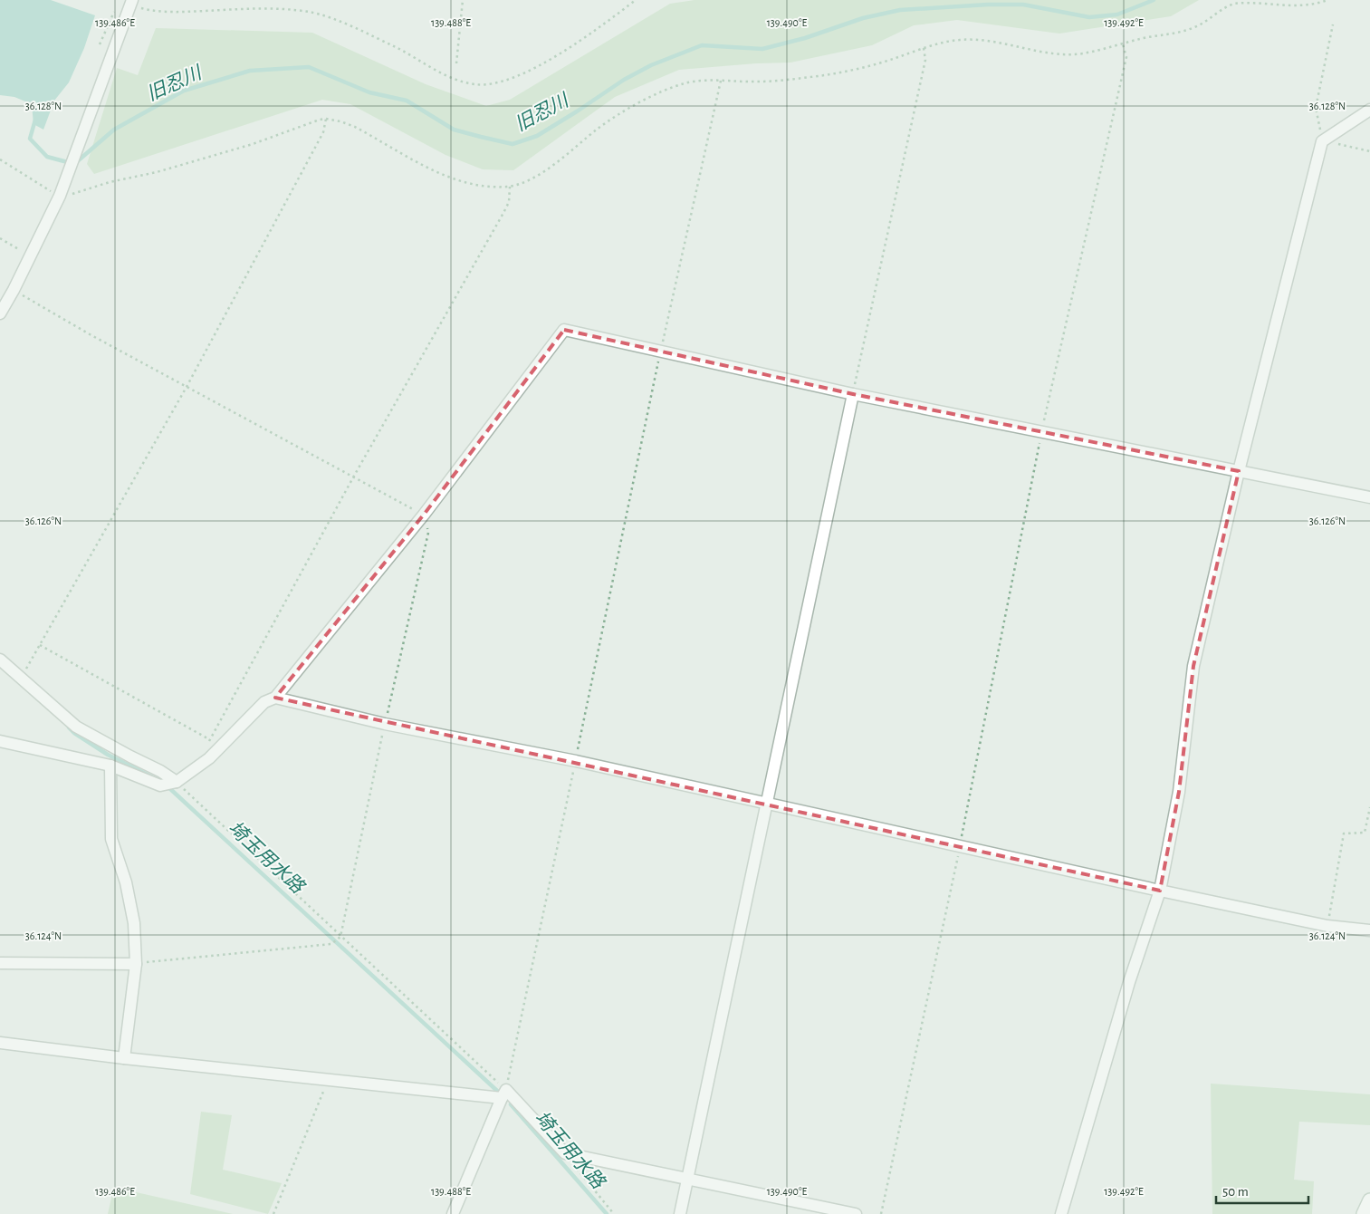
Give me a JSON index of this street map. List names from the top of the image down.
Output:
{
  "water": ["旧忍川", "埼玉用水路"],
  "scale_bar": "50 m",
  "coordinates": [
    "139.486°E",
    "139.488°E",
    "139.490°E",
    "139.492°E",
    "36.128°N",
    "36.126°N",
    "36.124°N"
  ]
}
